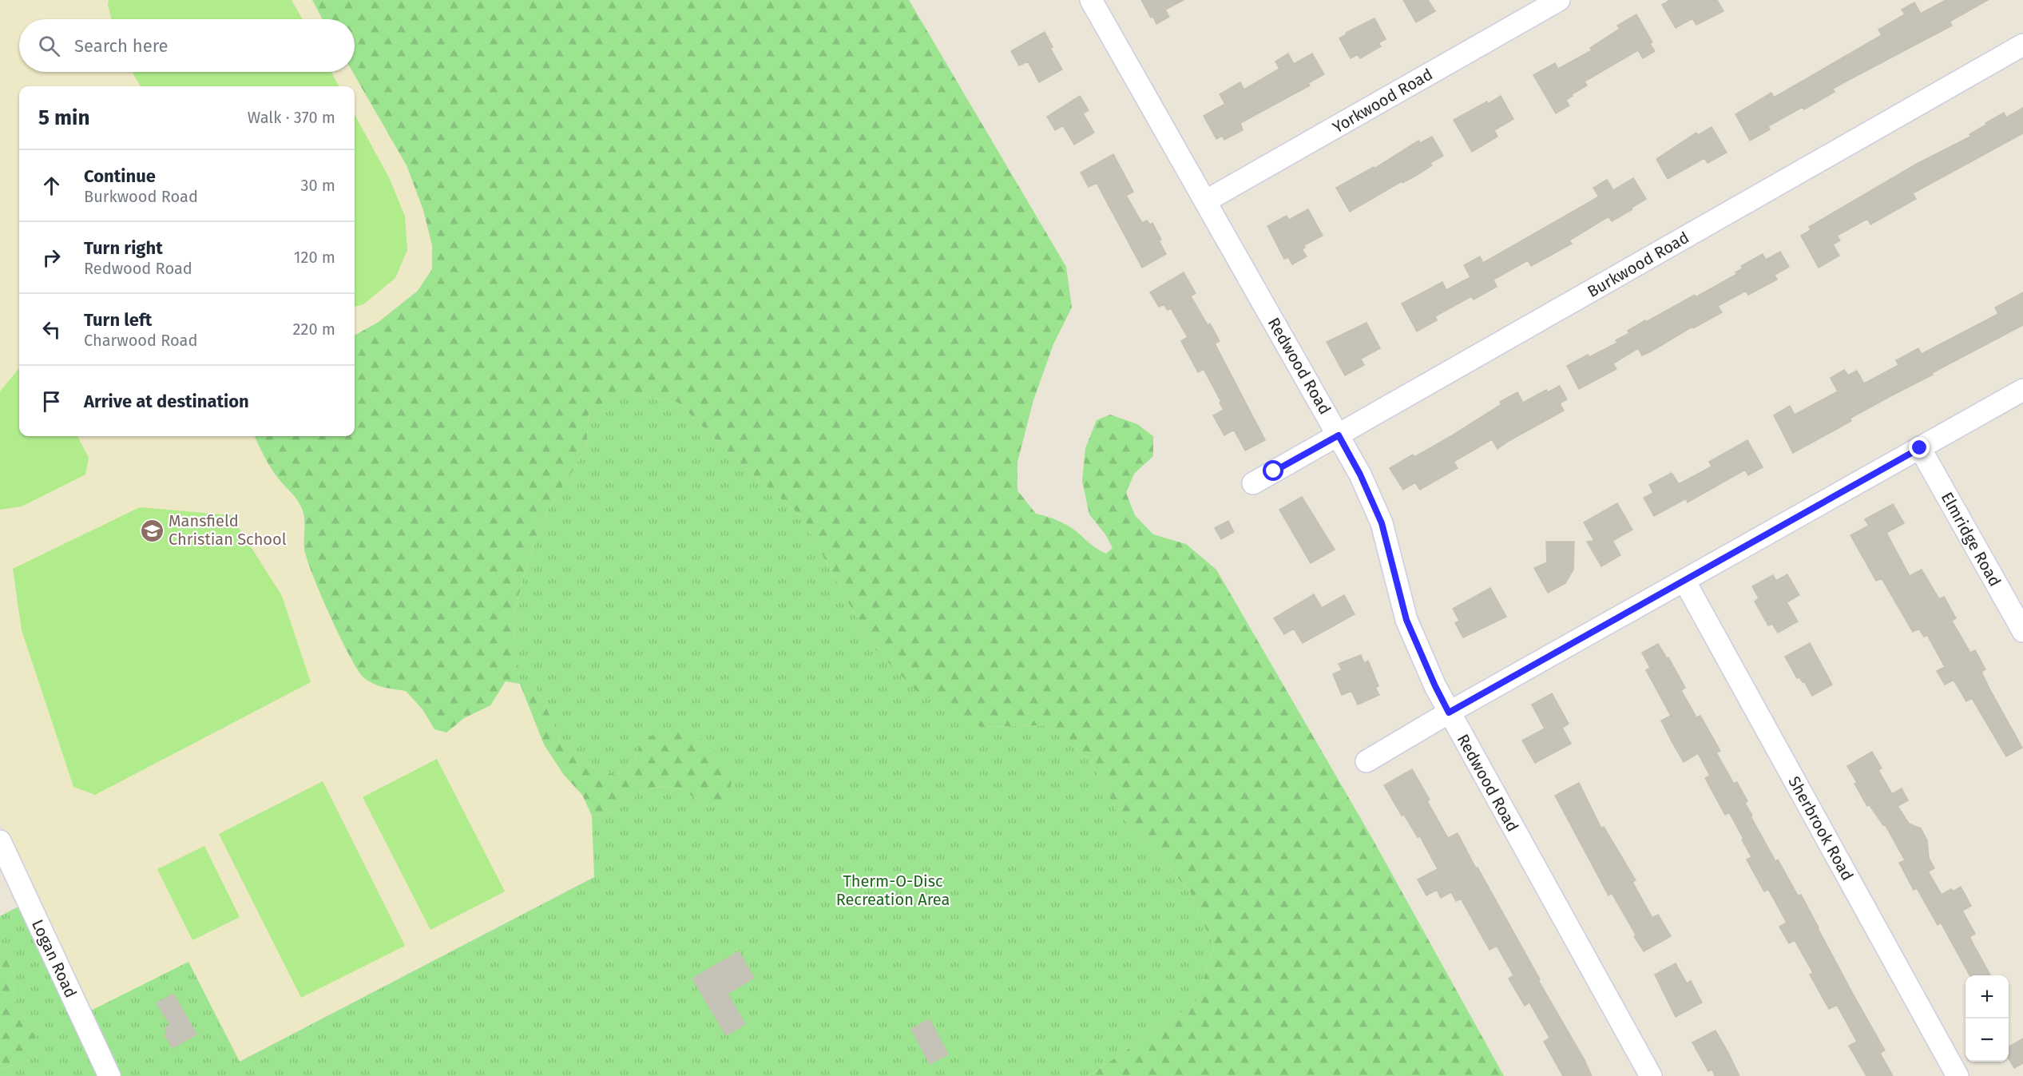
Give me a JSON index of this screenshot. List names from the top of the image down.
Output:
{
  "streets": {
    "street": [
      "Yorkwood Road",
      "Burkwood Road",
      "Redwood Road",
      "Elmridge Road",
      "Sherbrook Road",
      "Logan Road"
    ]
  },
  "crossings": [
    ["Yorkwood Road", "Redwood Road"],
    ["Burkwood Road", "Redwood Road"]
  ],
  "parks": ["Therm-O-Disc Recreation Area"],
  "places": {
    "school or university": ["Mansfield Christian School"]
  },
  "page": {
    "search": "Search here",
    "heading": ["5 min", "Walk · 370 m"],
    "list": [
      ["Continue", "Burkwood Road", "30 m"],
      ["Turn right", "Redwood Road", "120 m"],
      ["Turn left", "Charwood Road", "220 m"],
      "Arrive at destination"
    ],
    "map_buttons": ["+", "−"]
  }
}
